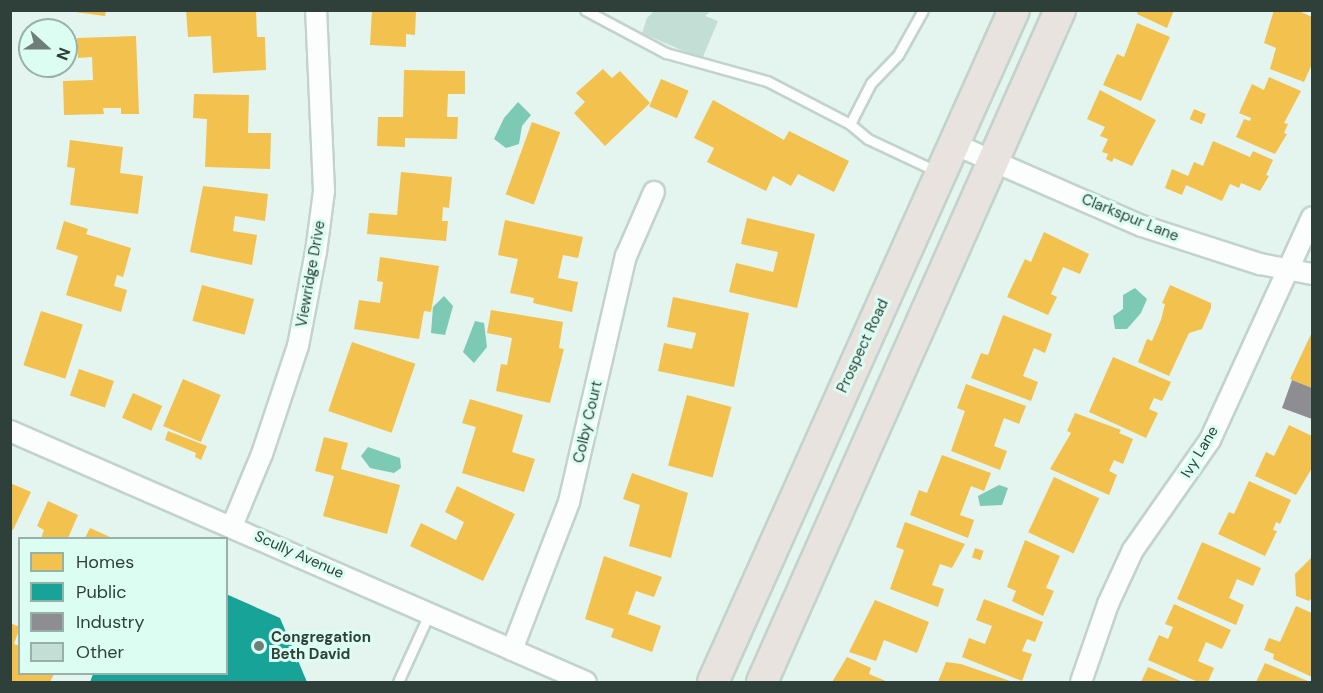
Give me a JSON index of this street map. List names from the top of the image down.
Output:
{
  "streets": {
    "main road": ["Prospect Road"],
    "street": [
      "Clarkspur Lane",
      "Viewridge Drive",
      "Colby Court",
      "Ivy Lane",
      "Scully Avenue"
    ]
  },
  "crossings": [
    ["Clarkspur Lane", "Prospect Road"],
    ["Clarkspur Lane", "Ivy Lane"],
    ["Viewridge Drive", "Scully Avenue"],
    ["Colby Court", "Scully Avenue"]
  ],
  "places": ["Congregation Beth David"],
  "legend": [
    "Homes",
    "Public",
    "Industry",
    "Other"
  ],
  "north": "right"
}
